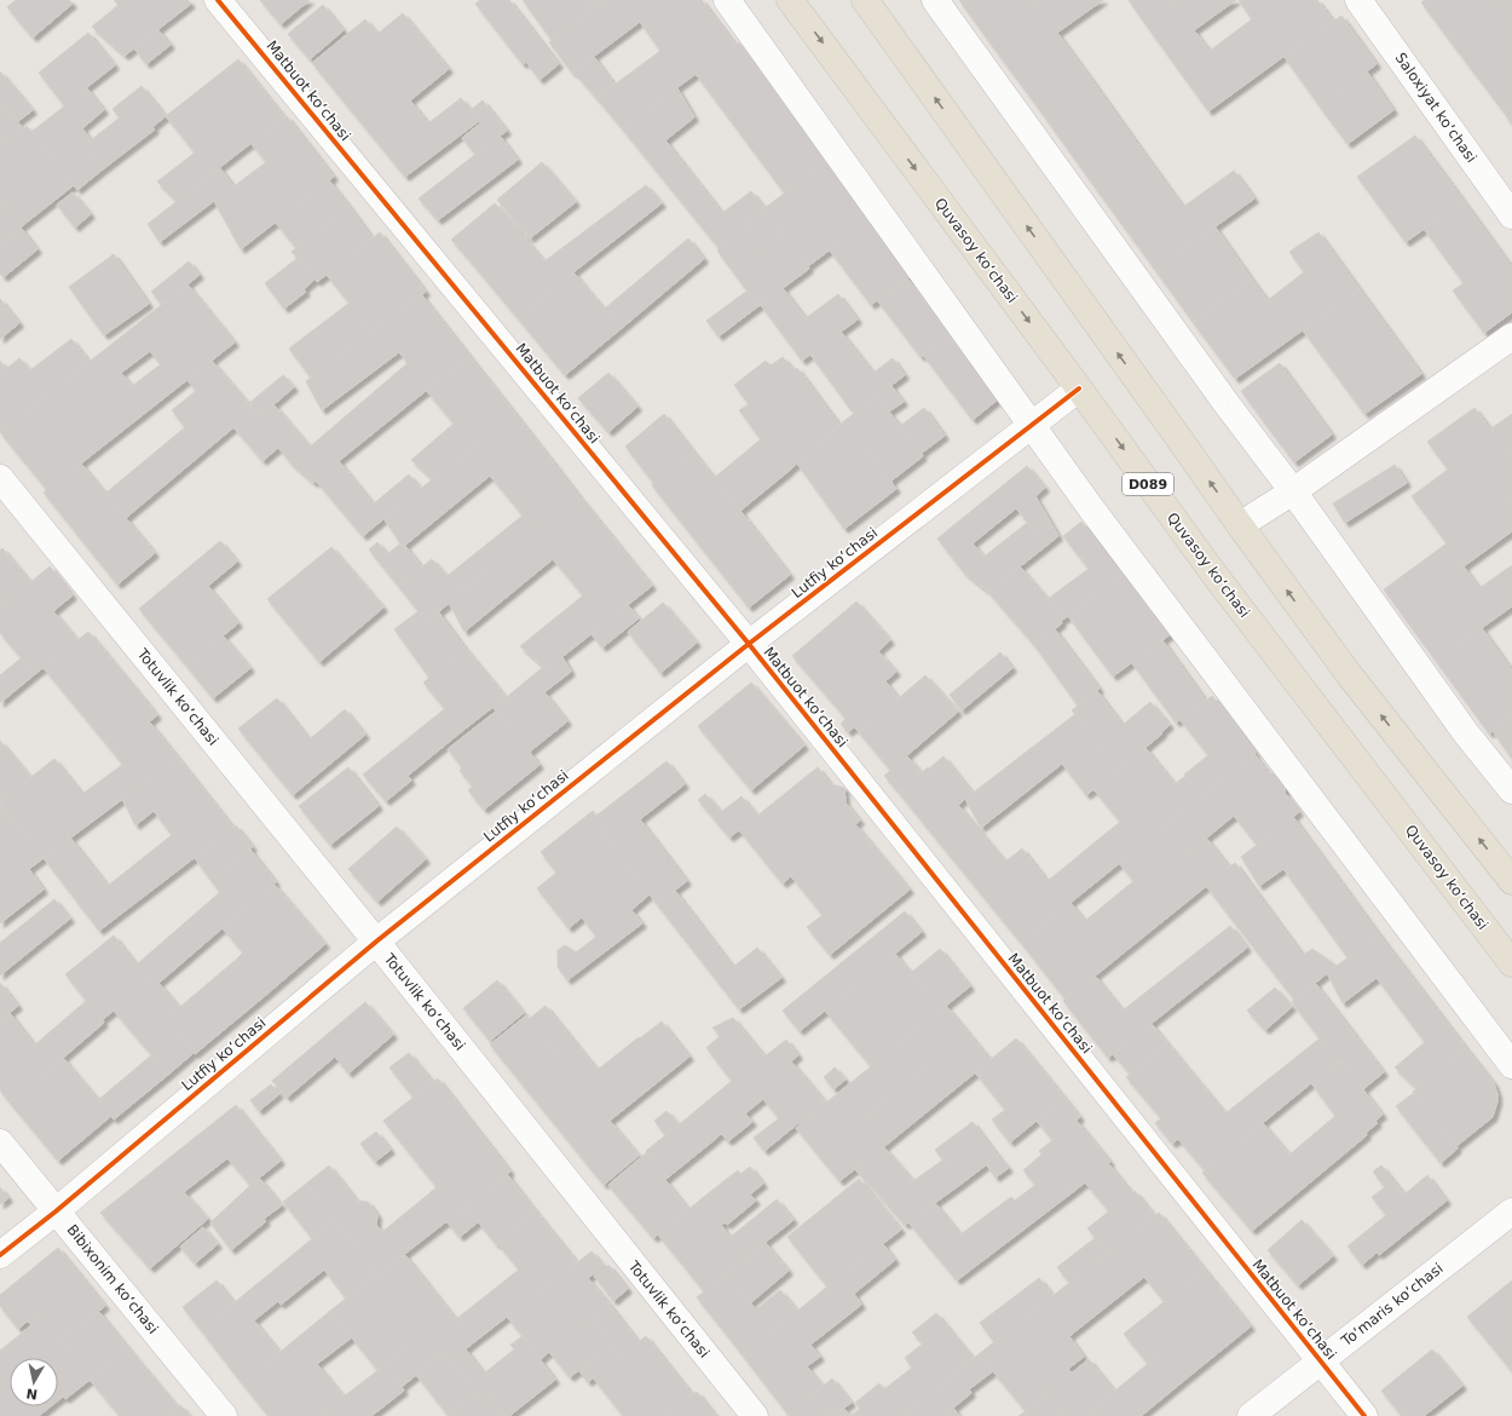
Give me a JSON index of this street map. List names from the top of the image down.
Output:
{
  "streets": {
    "main road": ["Quvasoy koʻchasi", "D089"],
    "street": [
      "Matbuot koʻchasi",
      "Saloxiyat koʻchasi",
      "Lutfiy koʻchasi",
      "Totuvlik koʻchasi",
      "Bibixonim koʻchasi",
      "Toʻmaris koʻchasi"
    ]
  },
  "crossings": [
    ["Matbuot koʻchasi", "Lutfiy koʻchasi"],
    ["Matbuot koʻchasi", "Toʻmaris koʻchasi"],
    ["Quvasoy koʻchasi", "Lutfiy koʻchasi"],
    ["Lutfiy koʻchasi", "Totuvlik koʻchasi"],
    ["Lutfiy koʻchasi", "Bibixonim koʻchasi"]
  ],
  "north": "bottom"
}
